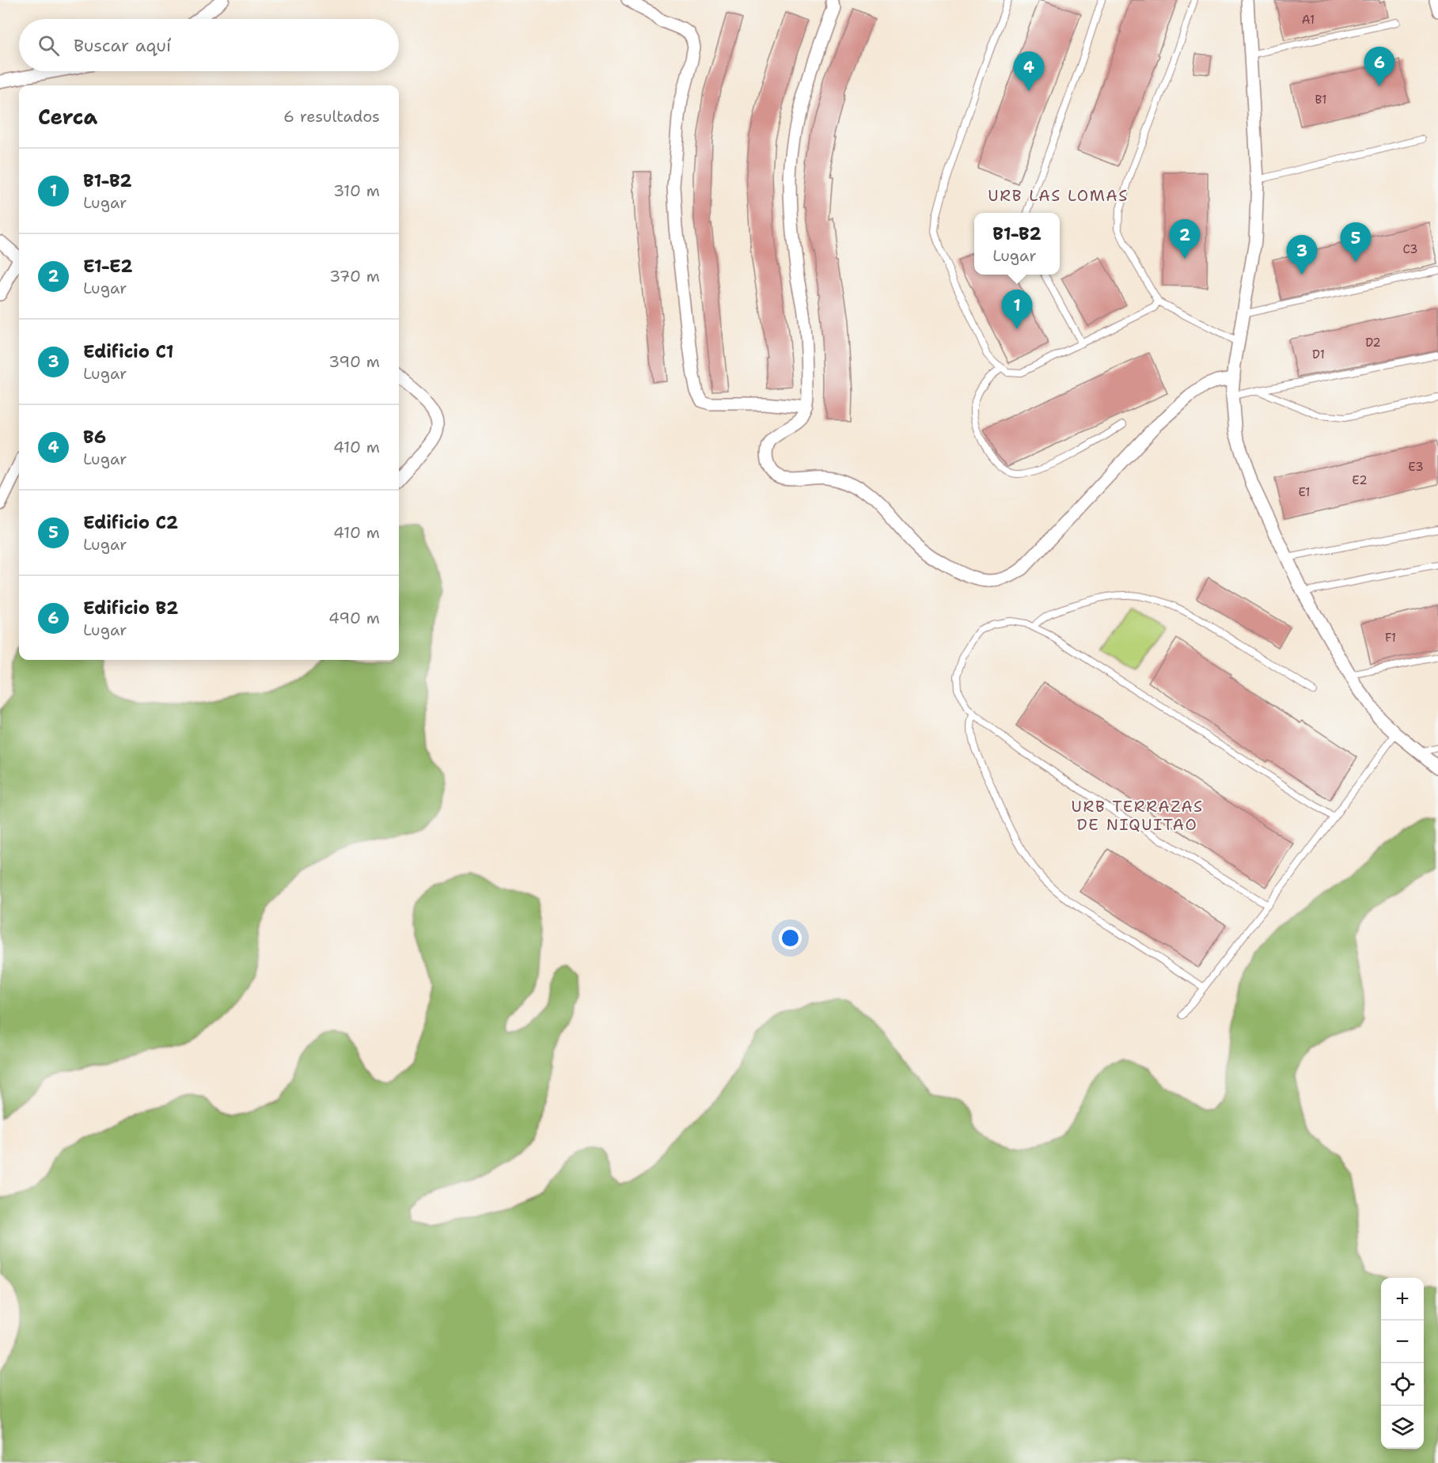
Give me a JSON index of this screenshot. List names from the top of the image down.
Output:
{
  "districts": ["URB LAS LOMAS", "URB TERRAZAS DE NIQUITAO"],
  "house_numbers": [
    "A1",
    "B1",
    "C3",
    "D2",
    "D1",
    "E3",
    "E2",
    "E1",
    "F1"
  ],
  "page": {
    "search": "Buscar aquí",
    "pins": [
      "6",
      "4",
      "2",
      "5",
      "3",
      "1"
    ],
    "heading": ["Cerca", "6 resultados"],
    "list": [
      {
        "mark": "1",
        "name": "B1-B2",
        "note": "Lugar",
        "value": "310 m"
      },
      {
        "mark": "2",
        "name": "E1-E2",
        "note": "Lugar",
        "value": "370 m"
      },
      {
        "mark": "3",
        "name": "Edificio C1",
        "note": "Lugar",
        "value": "390 m"
      },
      {
        "mark": "4",
        "name": "B6",
        "note": "Lugar",
        "value": "410 m"
      },
      {
        "mark": "5",
        "name": "Edificio C2",
        "note": "Lugar",
        "value": "410 m"
      },
      {
        "mark": "6",
        "name": "Edificio B2",
        "note": "Lugar",
        "value": "490 m"
      }
    ],
    "popup": ["B1-B2", "Lugar"],
    "map_buttons": ["+", "−"]
  }
}
